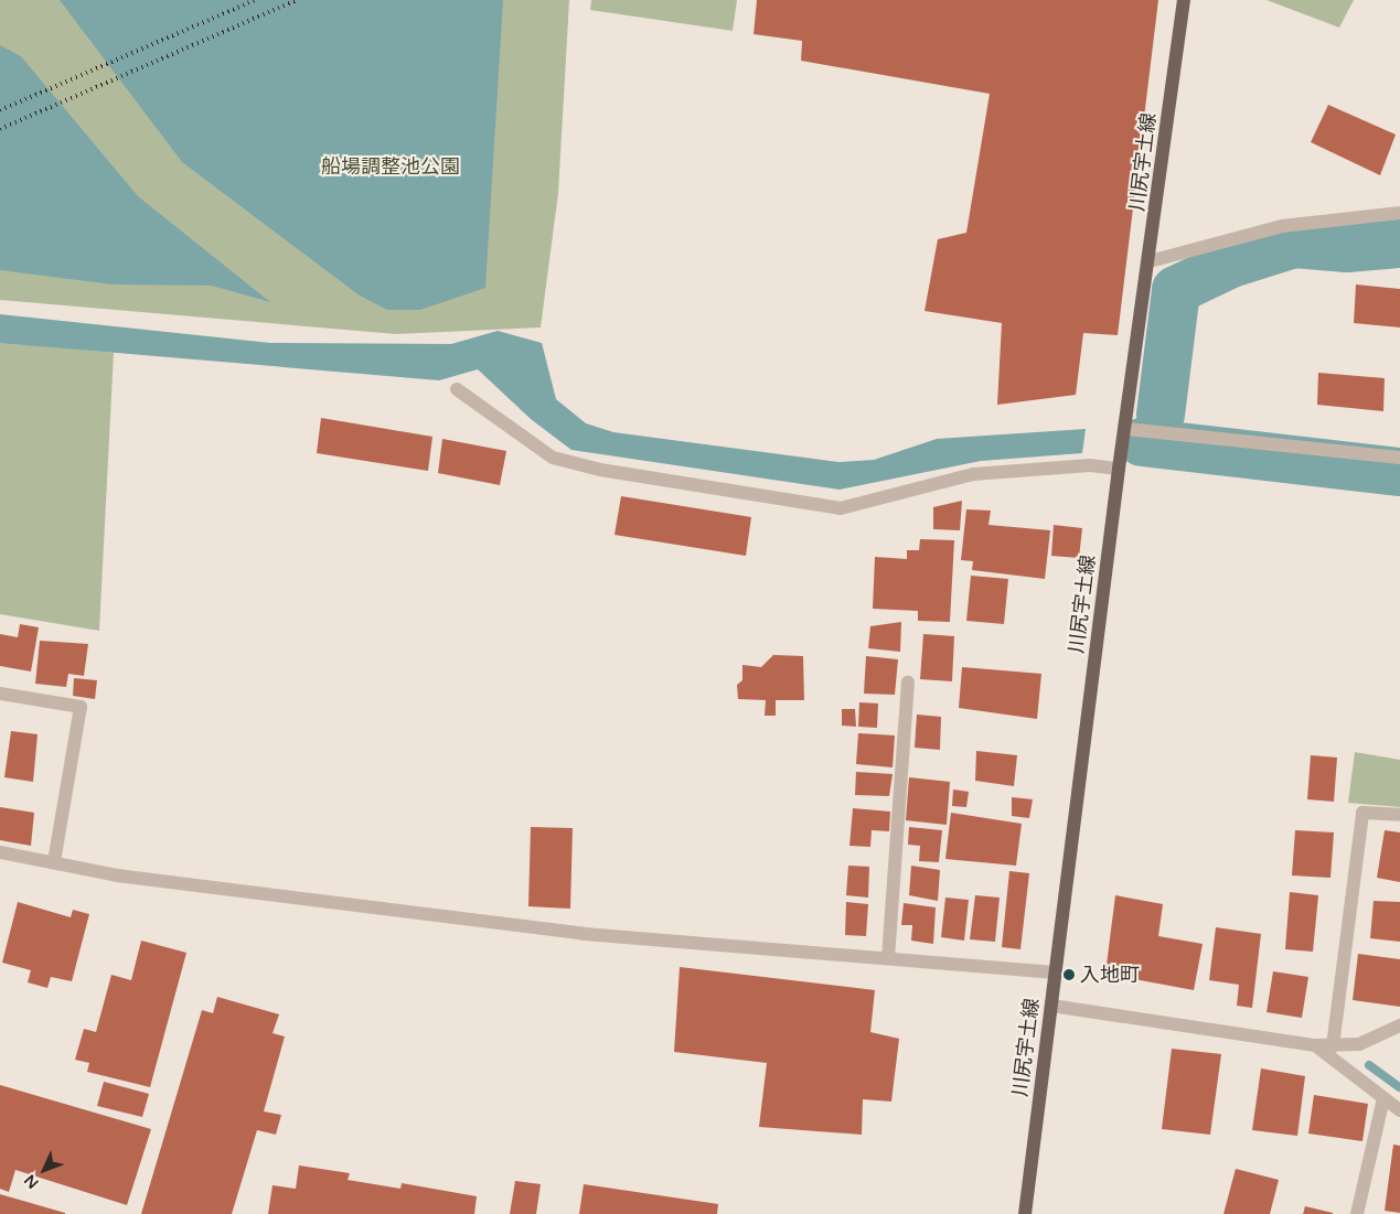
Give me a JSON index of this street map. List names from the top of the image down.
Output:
{
  "streets": {
    "main road": ["川尻宇土線"]
  },
  "parks": ["船場調整池公園"],
  "places": ["入地町"],
  "north": "bottom left"
}
